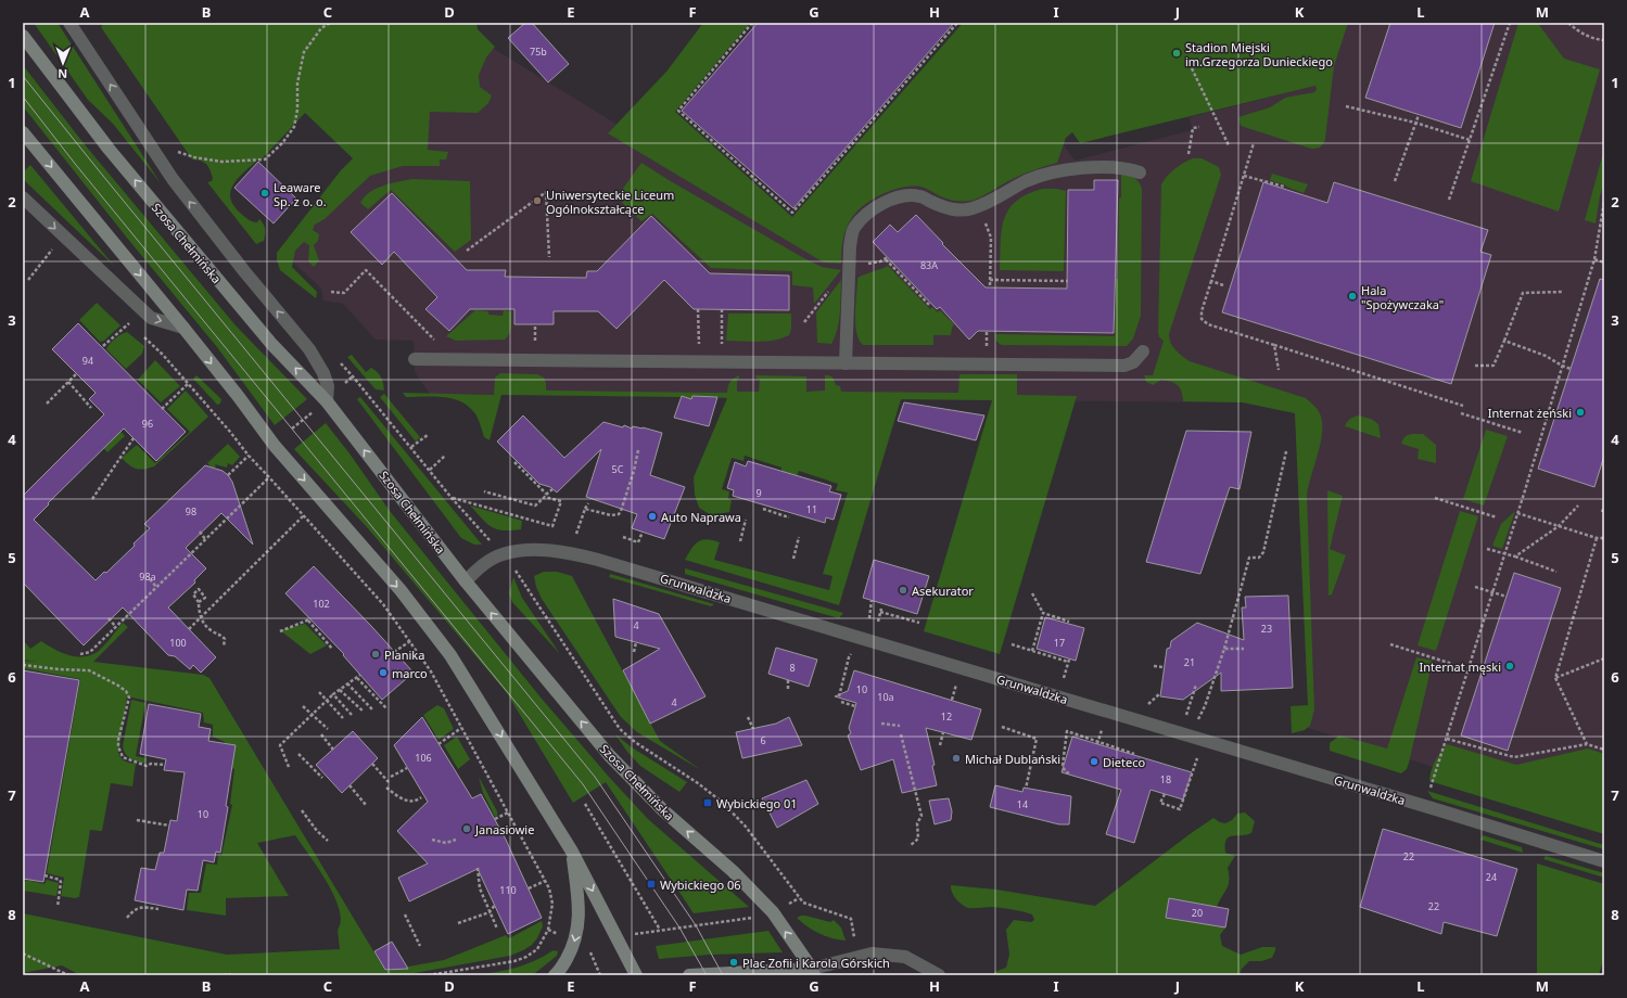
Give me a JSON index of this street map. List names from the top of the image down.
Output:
{
  "streets": {
    "main road": ["Szosa Chełmińska"],
    "street": ["Grunwaldzka"]
  },
  "crossings": [
    ["Szosa Chełmińska", "Grunwaldzka"]
  ],
  "places": {
    "other": [
      "Stadion Miejski im.Grzegorza Dunieckiego",
      "Leaware Sp. z o. o.",
      "Uniwersyteckie Liceum Ogólnokształcące",
      "Hala \"Spożywczaka\"",
      "Internat żeński",
      "Auto Naprawa",
      "Asekurator",
      "Planika",
      "Internat męski",
      "marco",
      "Michał Dublański",
      "Dieteco",
      "Janasiowie",
      "Plac Zofii i Karola Górskich"
    ],
    "transit": ["Wybickiego 01", "Wybickiego 06"]
  },
  "house_numbers": [
    "75b",
    "83A",
    "94",
    "96",
    "5C",
    "9",
    "11",
    "98",
    "98a",
    "102",
    "4",
    "23",
    "100",
    "17",
    "21",
    "8",
    "10",
    "10a",
    "4",
    "12",
    "6",
    "106",
    "18",
    "14",
    "10",
    "22",
    "24",
    "110",
    "22",
    "20"
  ],
  "north": "bottom",
  "grid": {
    "columns": [
      "A",
      "B",
      "C",
      "D",
      "E",
      "F",
      "G",
      "H",
      "I",
      "J",
      "K",
      "L",
      "M"
    ],
    "rows": [
      "1",
      "2",
      "3",
      "4",
      "5",
      "6",
      "7",
      "8"
    ]
  }
}
